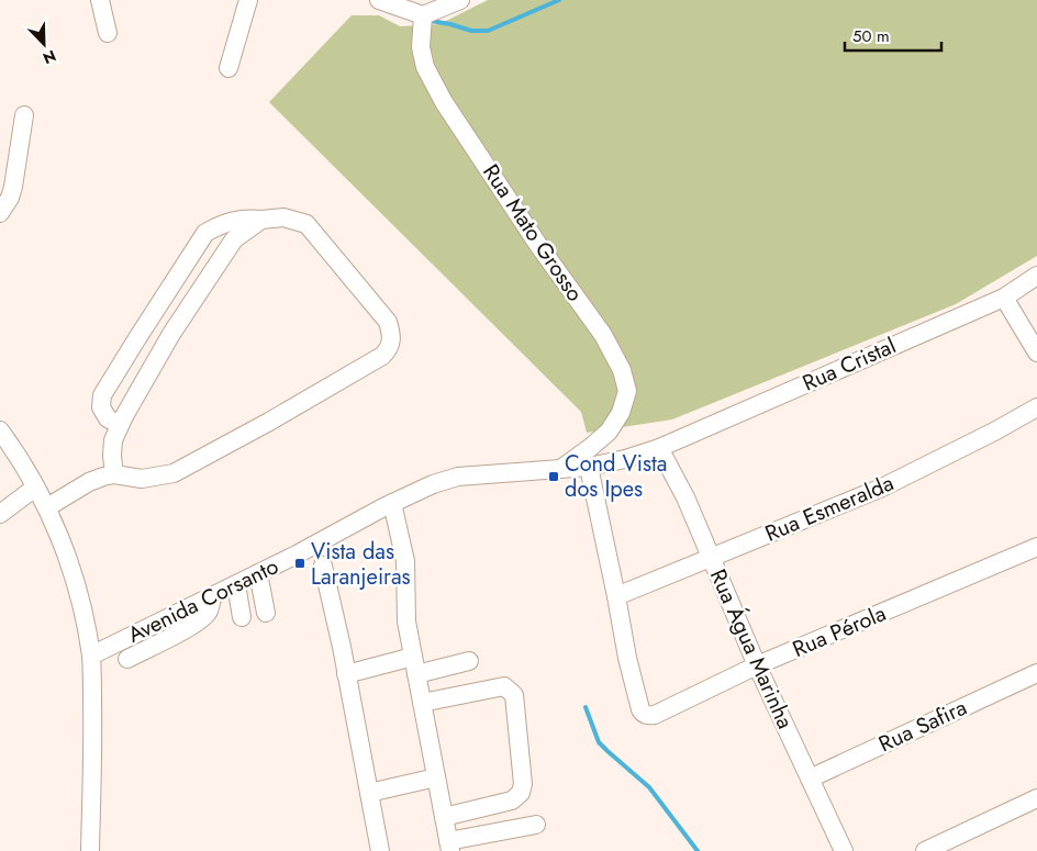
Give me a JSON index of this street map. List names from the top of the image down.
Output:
{
  "streets": {
    "street": [
      "Rua Mato Grosso",
      "Rua Cristal",
      "Rua Esmeralda",
      "Avenida Corsanto",
      "Rua Pérola",
      "Rua Água Marinha",
      "Rua Safira"
    ]
  },
  "crossings": [
    ["Rua Mato Grosso", "Avenida Corsanto"],
    ["Rua Cristal", "Avenida Corsanto"],
    ["Rua Cristal", "Rua Água Marinha"],
    ["Rua Esmeralda", "Rua Pérola"],
    ["Rua Esmeralda", "Rua Água Marinha"],
    ["Avenida Corsanto", "Rua Água Marinha"],
    ["Rua Pérola", "Rua Água Marinha"],
    ["Rua Água Marinha", "Rua Safira"]
  ],
  "places": {
    "transit": ["Cond Vista dos Ipes", "Vista das Laranjeiras"]
  },
  "scale_bar": "50 m",
  "north": "bottom right"
}
